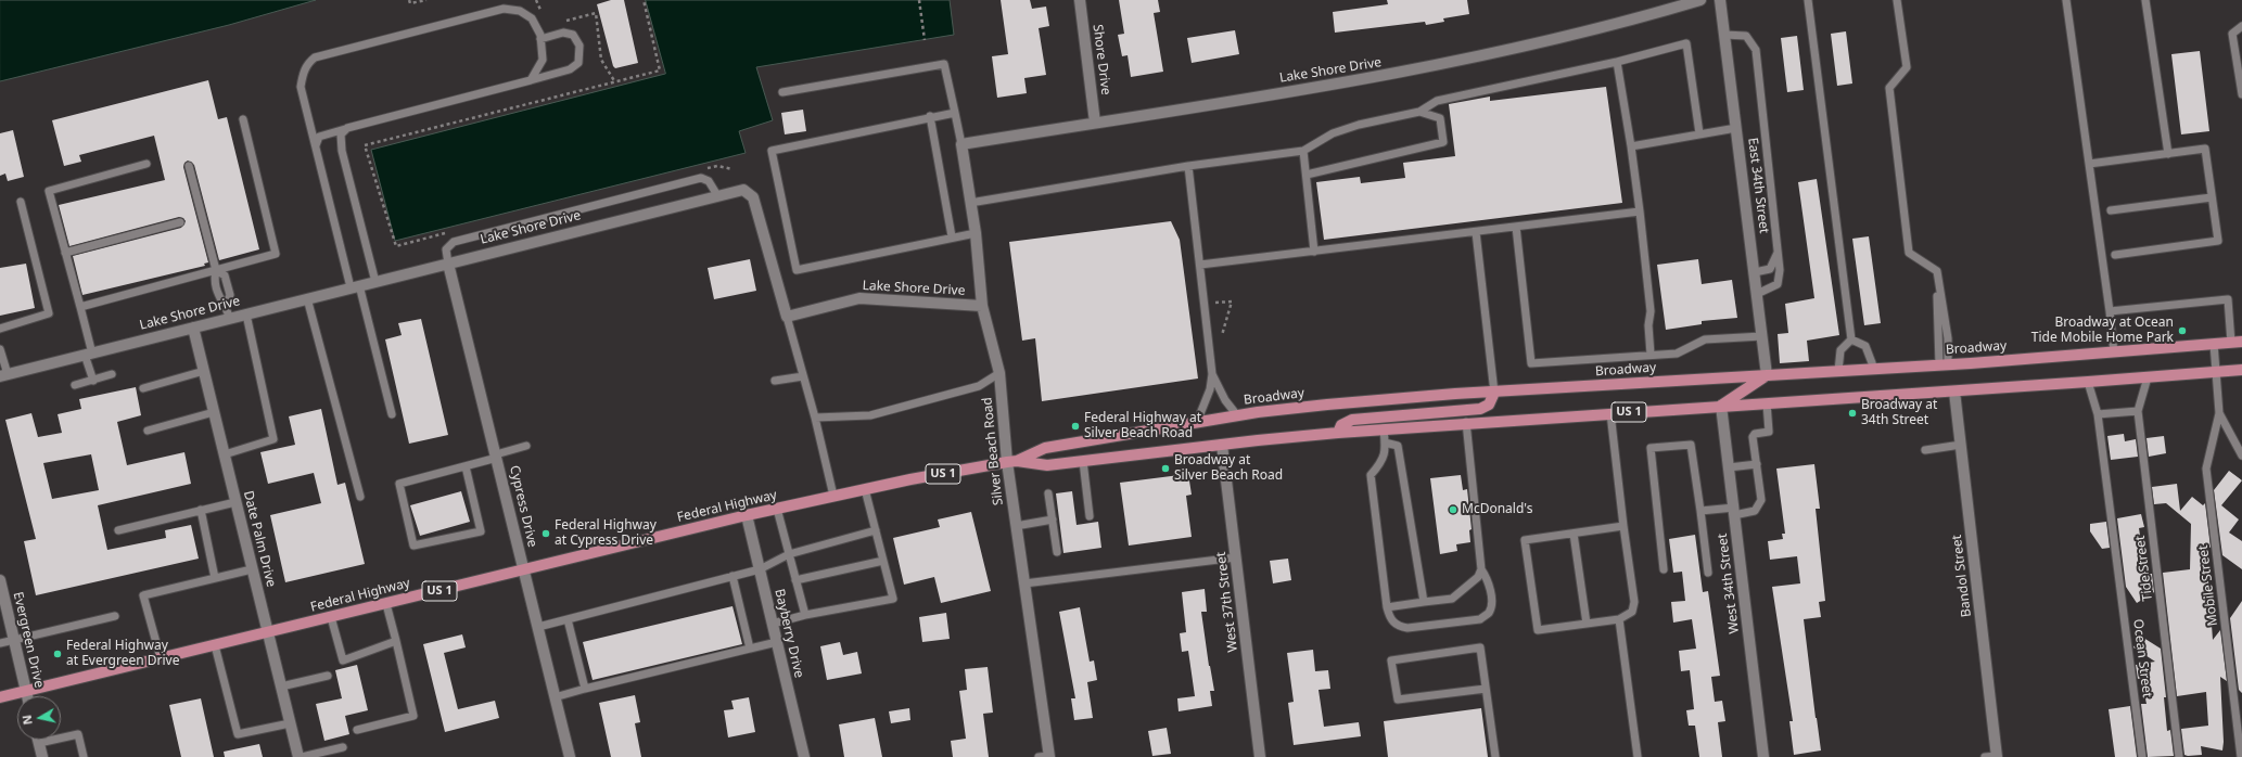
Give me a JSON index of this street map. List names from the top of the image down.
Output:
{
  "streets": {
    "main road": ["Broadway", "US 1", "Federal Highway"],
    "street": [
      "Shore Drive",
      "Lake Shore Drive",
      "East 34th Street",
      "Silver Beach Road",
      "Cypress Drive",
      "Date Palm Drive",
      "Bandol Street",
      "West 34th Street",
      "West 37th Street",
      "Bayberry Drive",
      "Evergreen Drive"
    ],
    "lane": ["Tide Street", "Mobile Street", "Ocean Street"]
  },
  "crossings": [
    ["Shore Drive", "Lake Shore Drive"],
    ["Lake Shore Drive", "Silver Beach Road"],
    ["Lake Shore Drive", "Cypress Drive"],
    ["Lake Shore Drive", "Date Palm Drive"],
    ["East 34th Street", "Broadway"],
    ["Broadway", "US 1"],
    ["Broadway", "Silver Beach Road"],
    ["Broadway", "Federal Highway"],
    ["US 1", "Silver Beach Road"],
    ["US 1", "Federal Highway"],
    ["US 1", "Tide Street"],
    ["US 1", "Bandol Street"],
    ["US 1", "West 34th Street"],
    ["US 1", "West 37th Street"],
    ["US 1", "Ocean Street"],
    ["Silver Beach Road", "Federal Highway"],
    ["Cypress Drive", "Federal Highway"],
    ["Federal Highway", "Date Palm Drive"],
    ["Federal Highway", "Bayberry Drive"],
    ["Federal Highway", "Evergreen Drive"]
  ],
  "places": [
    "Broadway at Ocean Tide Mobile Home Park",
    "Broadway at 34th Street",
    "Federal Highway at Silver Beach Road",
    "Broadway at Silver Beach Road",
    "McDonald's",
    "Federal Highway at Cypress Drive",
    "Federal Highway at Evergreen Drive"
  ],
  "north": "left"
}
